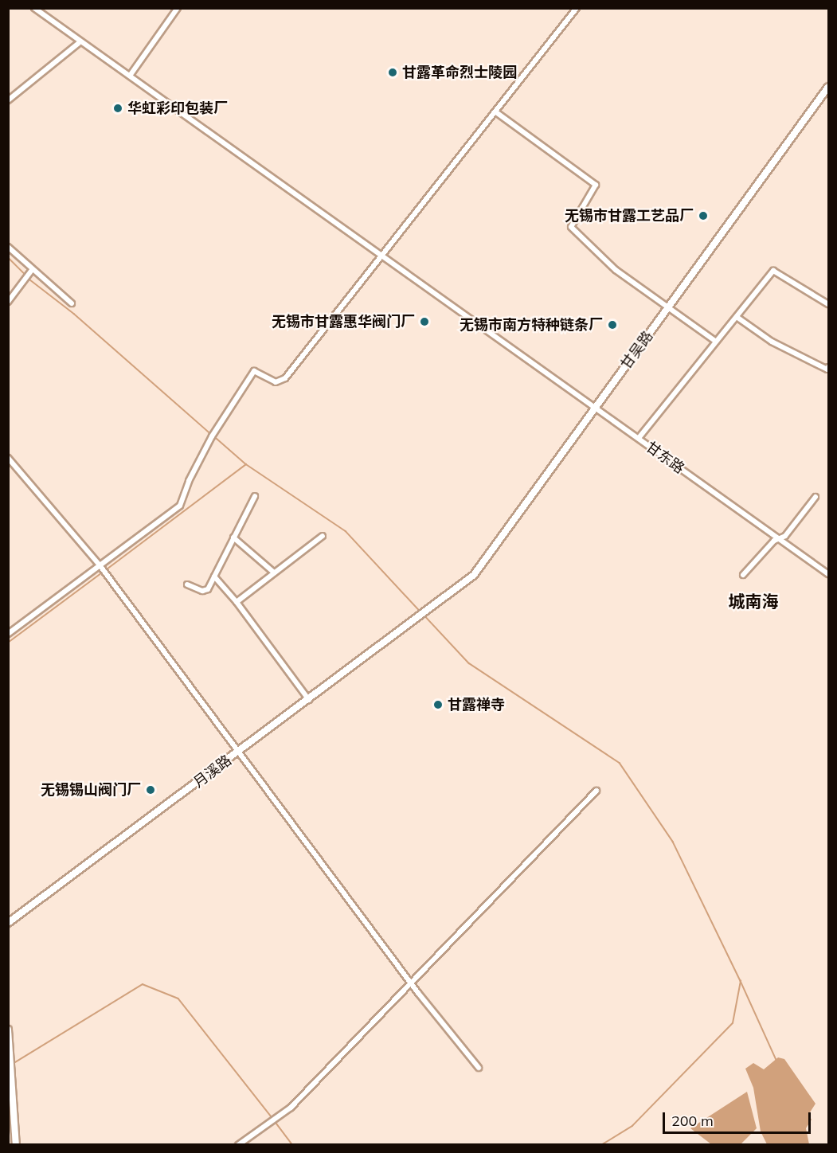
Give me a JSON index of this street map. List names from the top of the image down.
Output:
{
  "streets": {
    "street": ["甘吴路", "甘东路", "月溪路"]
  },
  "crossings": [
    ["甘吴路", "甘东路"],
    ["甘吴路", "月溪路"]
  ],
  "districts": ["城南海"],
  "places": [
    "甘露革命烈士陵园",
    "华虹彩印包装厂",
    "无锡市甘露工艺品厂",
    "无锡市甘露惠华阀门厂",
    "无锡市南方特种链条厂",
    "甘露禅寺",
    "无锡锡山阀门厂"
  ],
  "scale_bar": "200 m"
}
